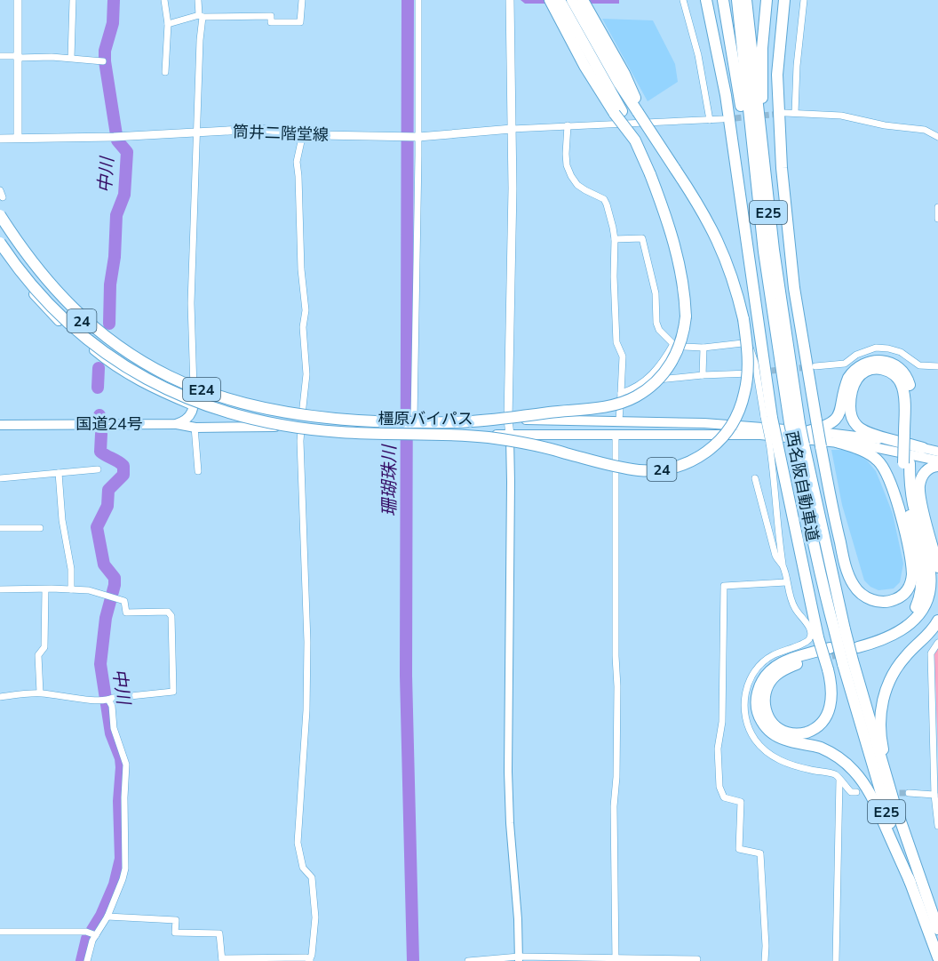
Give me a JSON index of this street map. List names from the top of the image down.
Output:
{
  "streets": {
    "highway": [
      "E25",
      "24",
      "E24",
      "橿原バイパス",
      "国道24号",
      "西名阪自動車道"
    ],
    "main road": ["筒井二階堂線"]
  },
  "crossings": [
    ["24", "E24"],
    ["24", "橿原バイパス"],
    ["24", "国道24号"],
    ["E24", "橿原バイパス"]
  ],
  "water": ["中川", "珊瑚珠川"]
}
